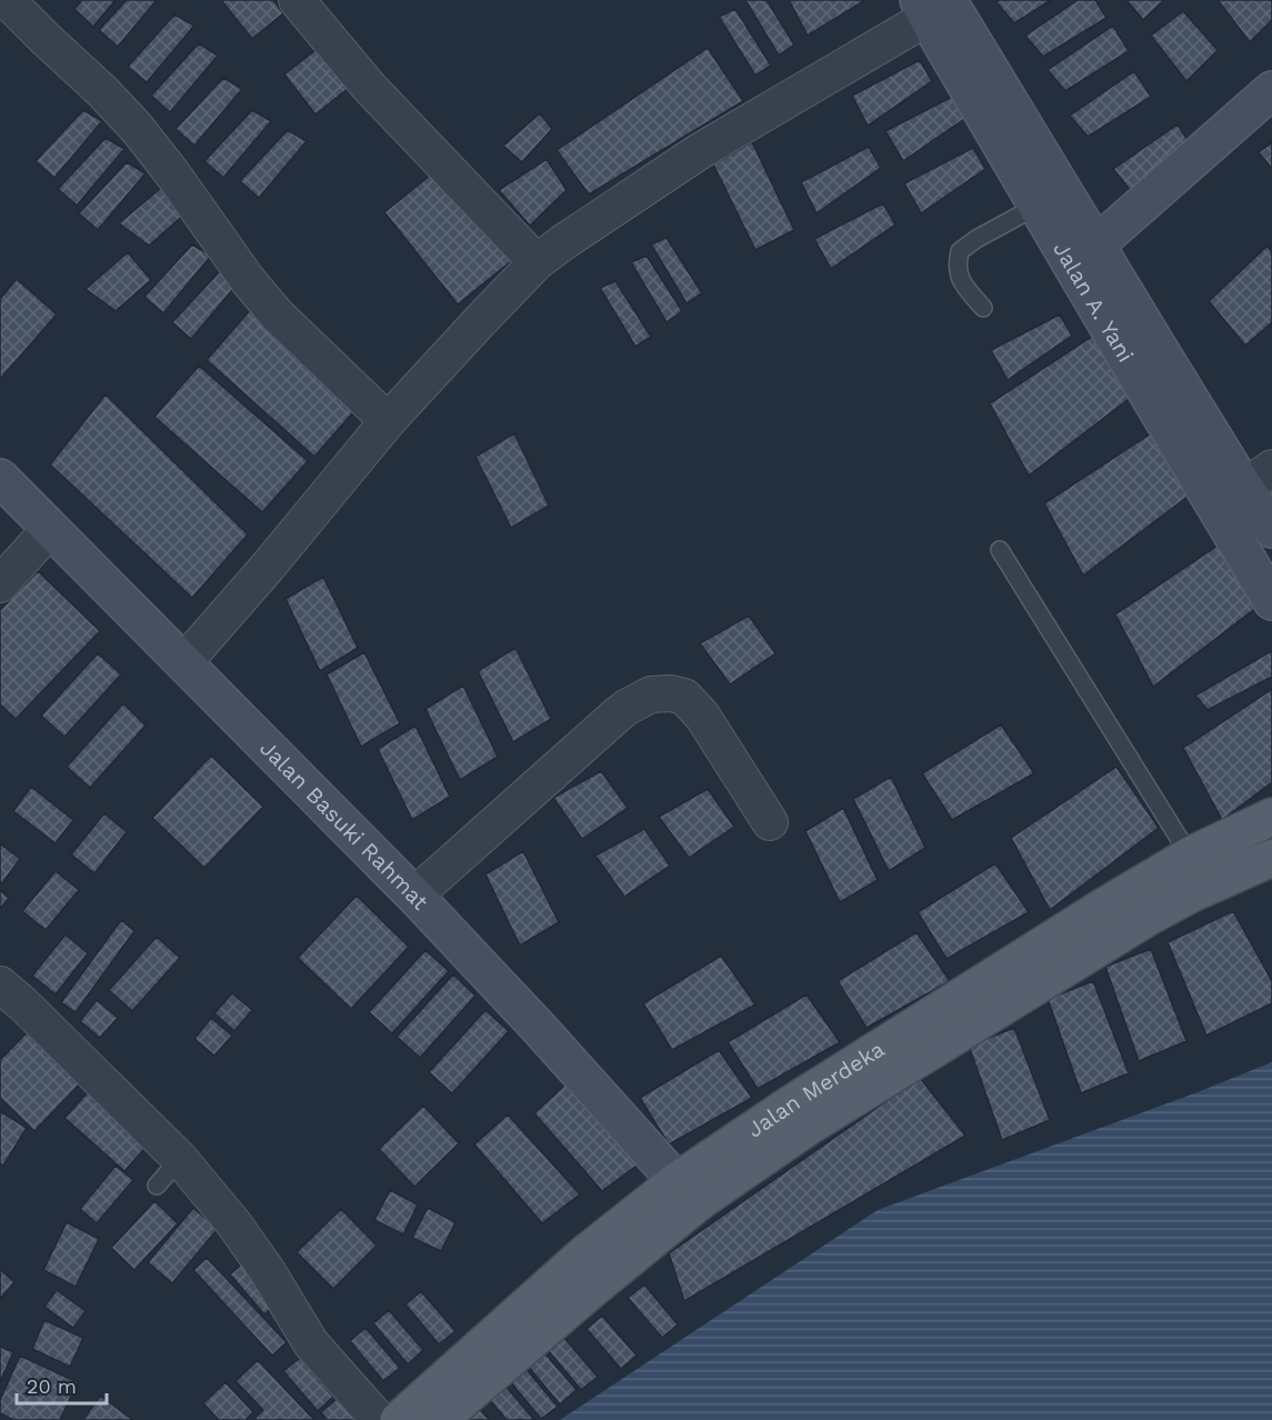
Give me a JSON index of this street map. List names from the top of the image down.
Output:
{
  "streets": {
    "main road": ["Jalan Merdeka"],
    "street": ["Jalan A. Yani", "Jalan Basuki Rahmat"]
  },
  "crossings": [
    ["Jalan Basuki Rahmat", "Jalan Merdeka"]
  ],
  "scale_bar": "20 m"
}
